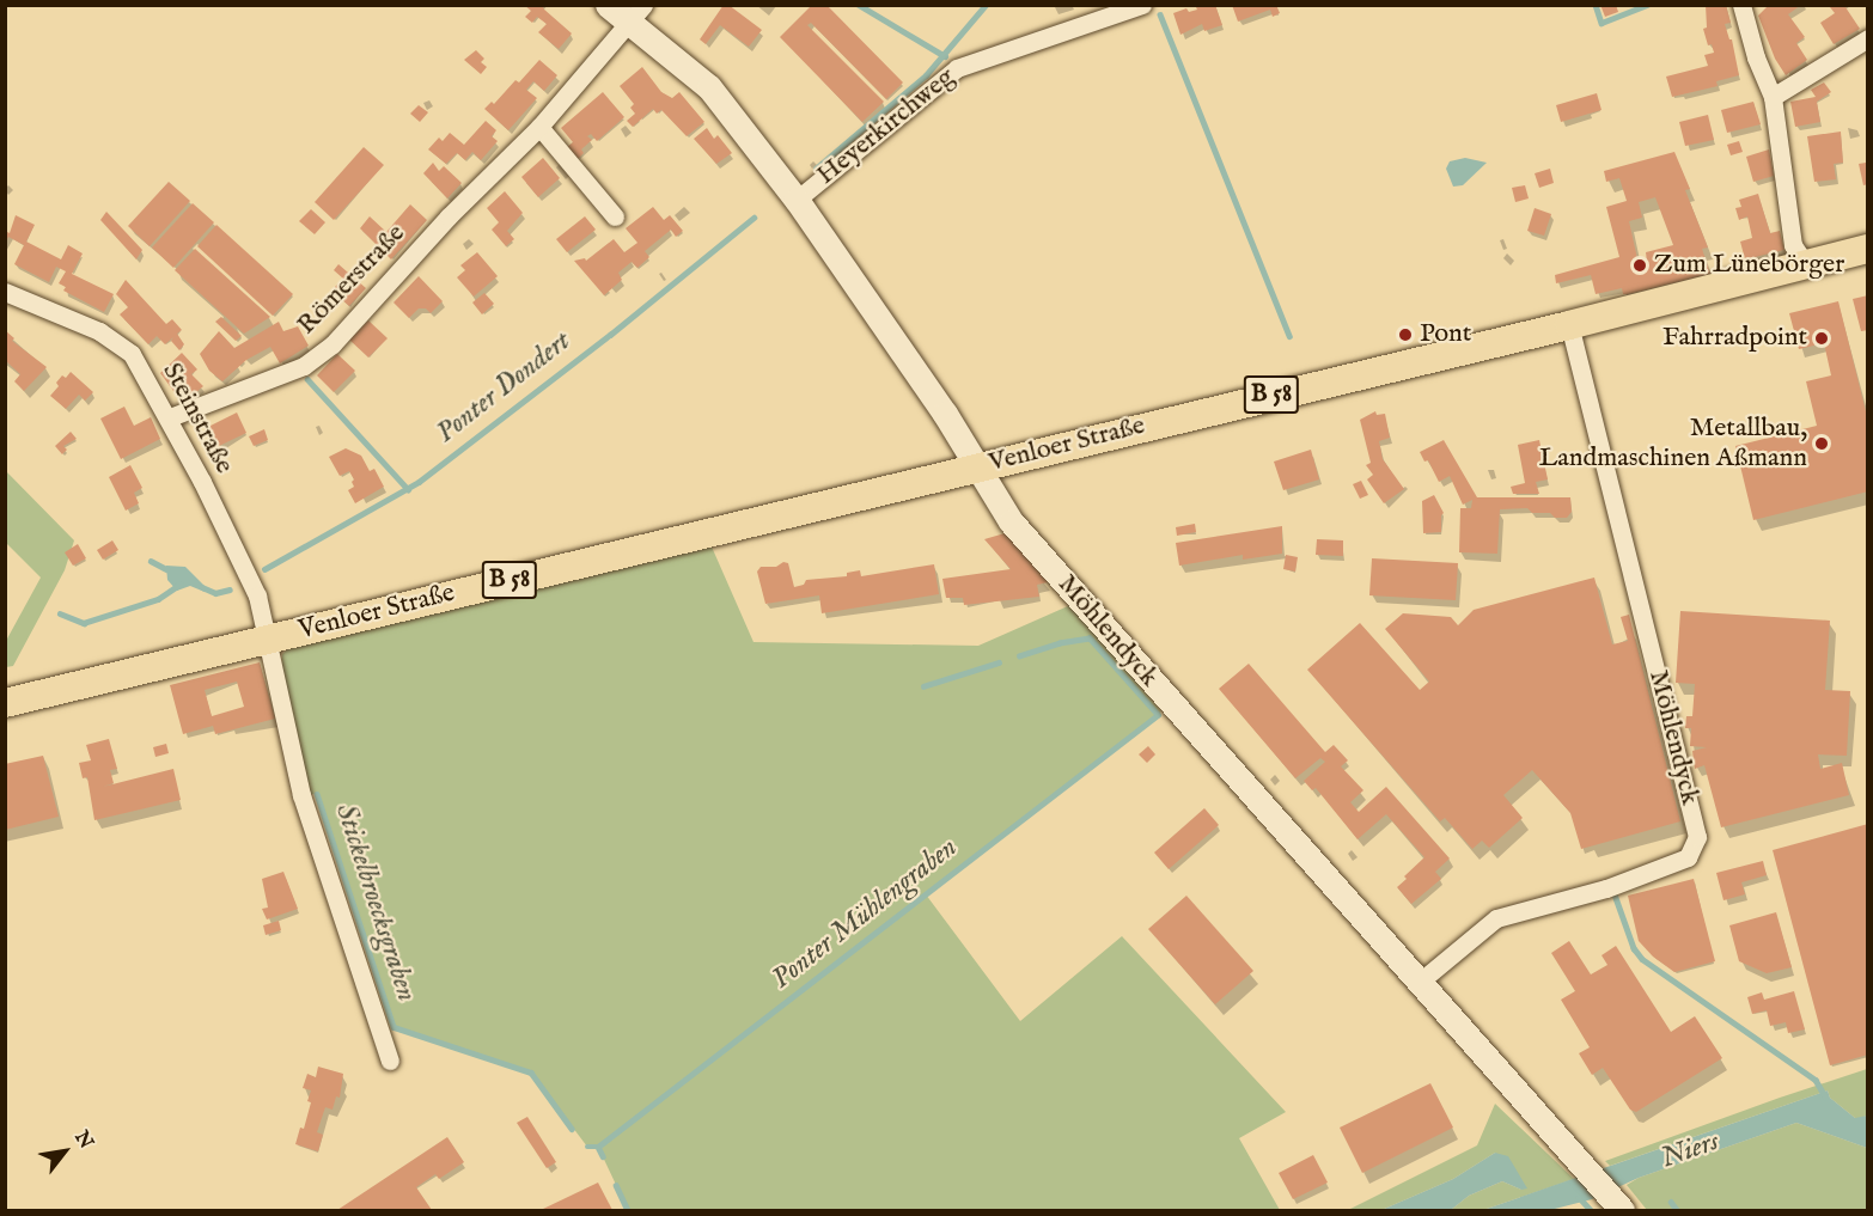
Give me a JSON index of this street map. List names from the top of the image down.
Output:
{
  "streets": {
    "main road": ["B 58", "Venloer Straße"],
    "street": [
      "Heyerkirchweg",
      "Römerstraße",
      "Steinstraße",
      "Möhlendyck"
    ]
  },
  "crossings": [
    ["Heyerkirchweg", "Römerstraße"],
    ["Heyerkirchweg", "Venloer Straße"],
    ["Heyerkirchweg", "Möhlendyck"],
    ["Römerstraße", "Steinstraße"],
    ["Steinstraße", "Venloer Straße"],
    ["Venloer Straße", "Möhlendyck"]
  ],
  "water": [
    "Ponter Dondert",
    "Stickelbroecksgraben",
    "Ponter Mühlengraben",
    "Niers"
  ],
  "places": [
    "Zum Lünebörger",
    "Pont",
    "Fahrradpoint",
    "Metallbau, Landmaschinen Aßmann"
  ],
  "north": "top right"
}
